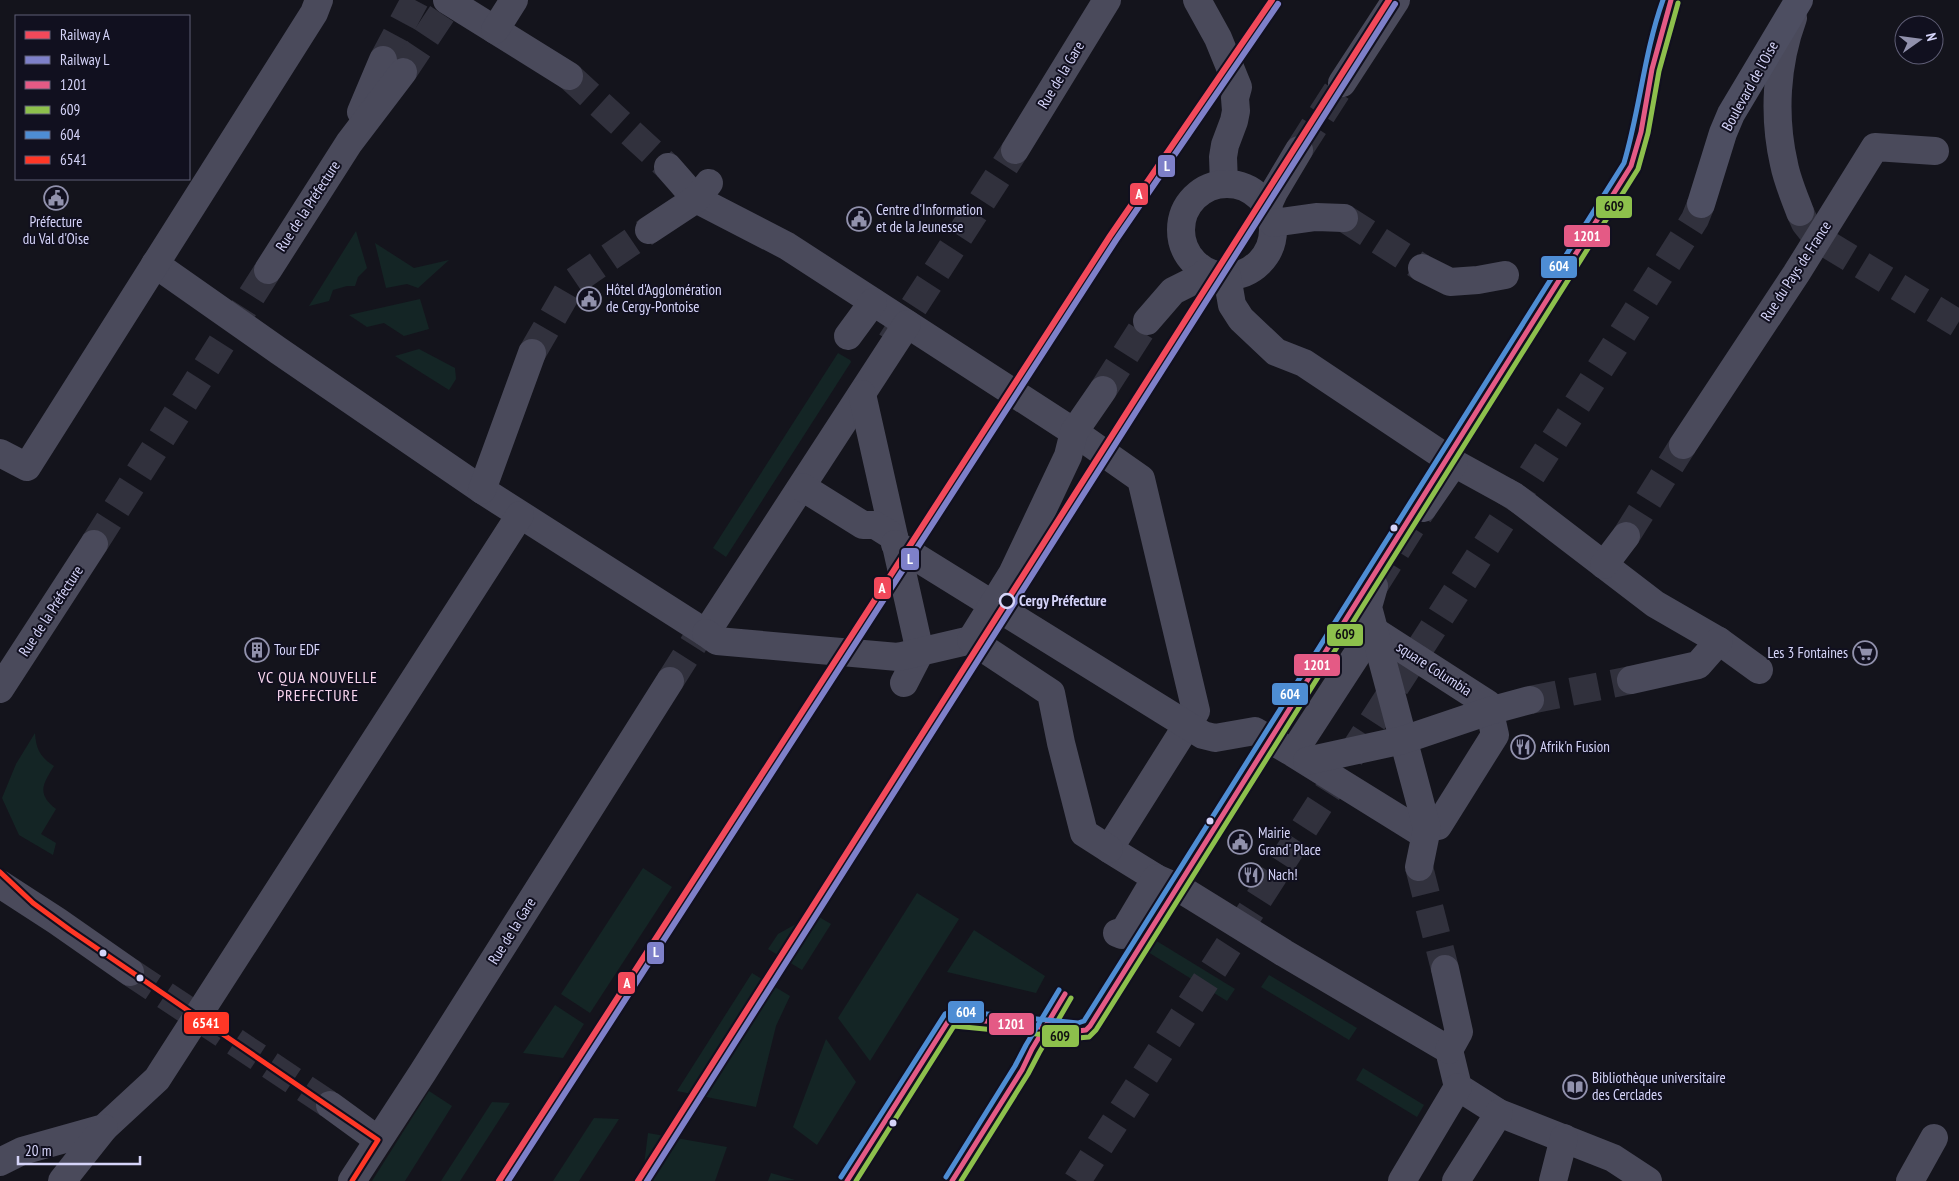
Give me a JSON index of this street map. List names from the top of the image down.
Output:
{
  "streets": {
    "main road": ["Boulevard de l'Oise"],
    "street": [
      "Rue de la Gare",
      "Rue de la Préfecture",
      "Rue du Pays de France",
      "square Columbia"
    ]
  },
  "districts": ["VC QUA NOUVELLE PREFECTURE"],
  "places": {
    "public building": [
      "Préfecture du Val d'Oise",
      "Centre d'Information et de la Jeunesse",
      "Hôtel d'Agglomération de Cergy-Pontoise",
      "Mairie Grand' Place"
    ],
    "other": ["Cergy Préfecture"],
    "building": ["Tour EDF"],
    "supermarket": ["Les 3 Fontaines"],
    "restaurant": ["Afrik'n Fusion", "Nach!"],
    "library": ["Bibliothèque universitaire des Cerclades"]
  },
  "lines": [
    "rail line A",
    "transit line 1201",
    "transit line 604",
    "transit line 609",
    "rail line L",
    "transit line 6541"
  ],
  "legend": [
    "Railway A",
    "Railway L",
    "1201",
    "609",
    "604",
    "6541"
  ],
  "scale_bar": "20 m",
  "north": "right"
}
